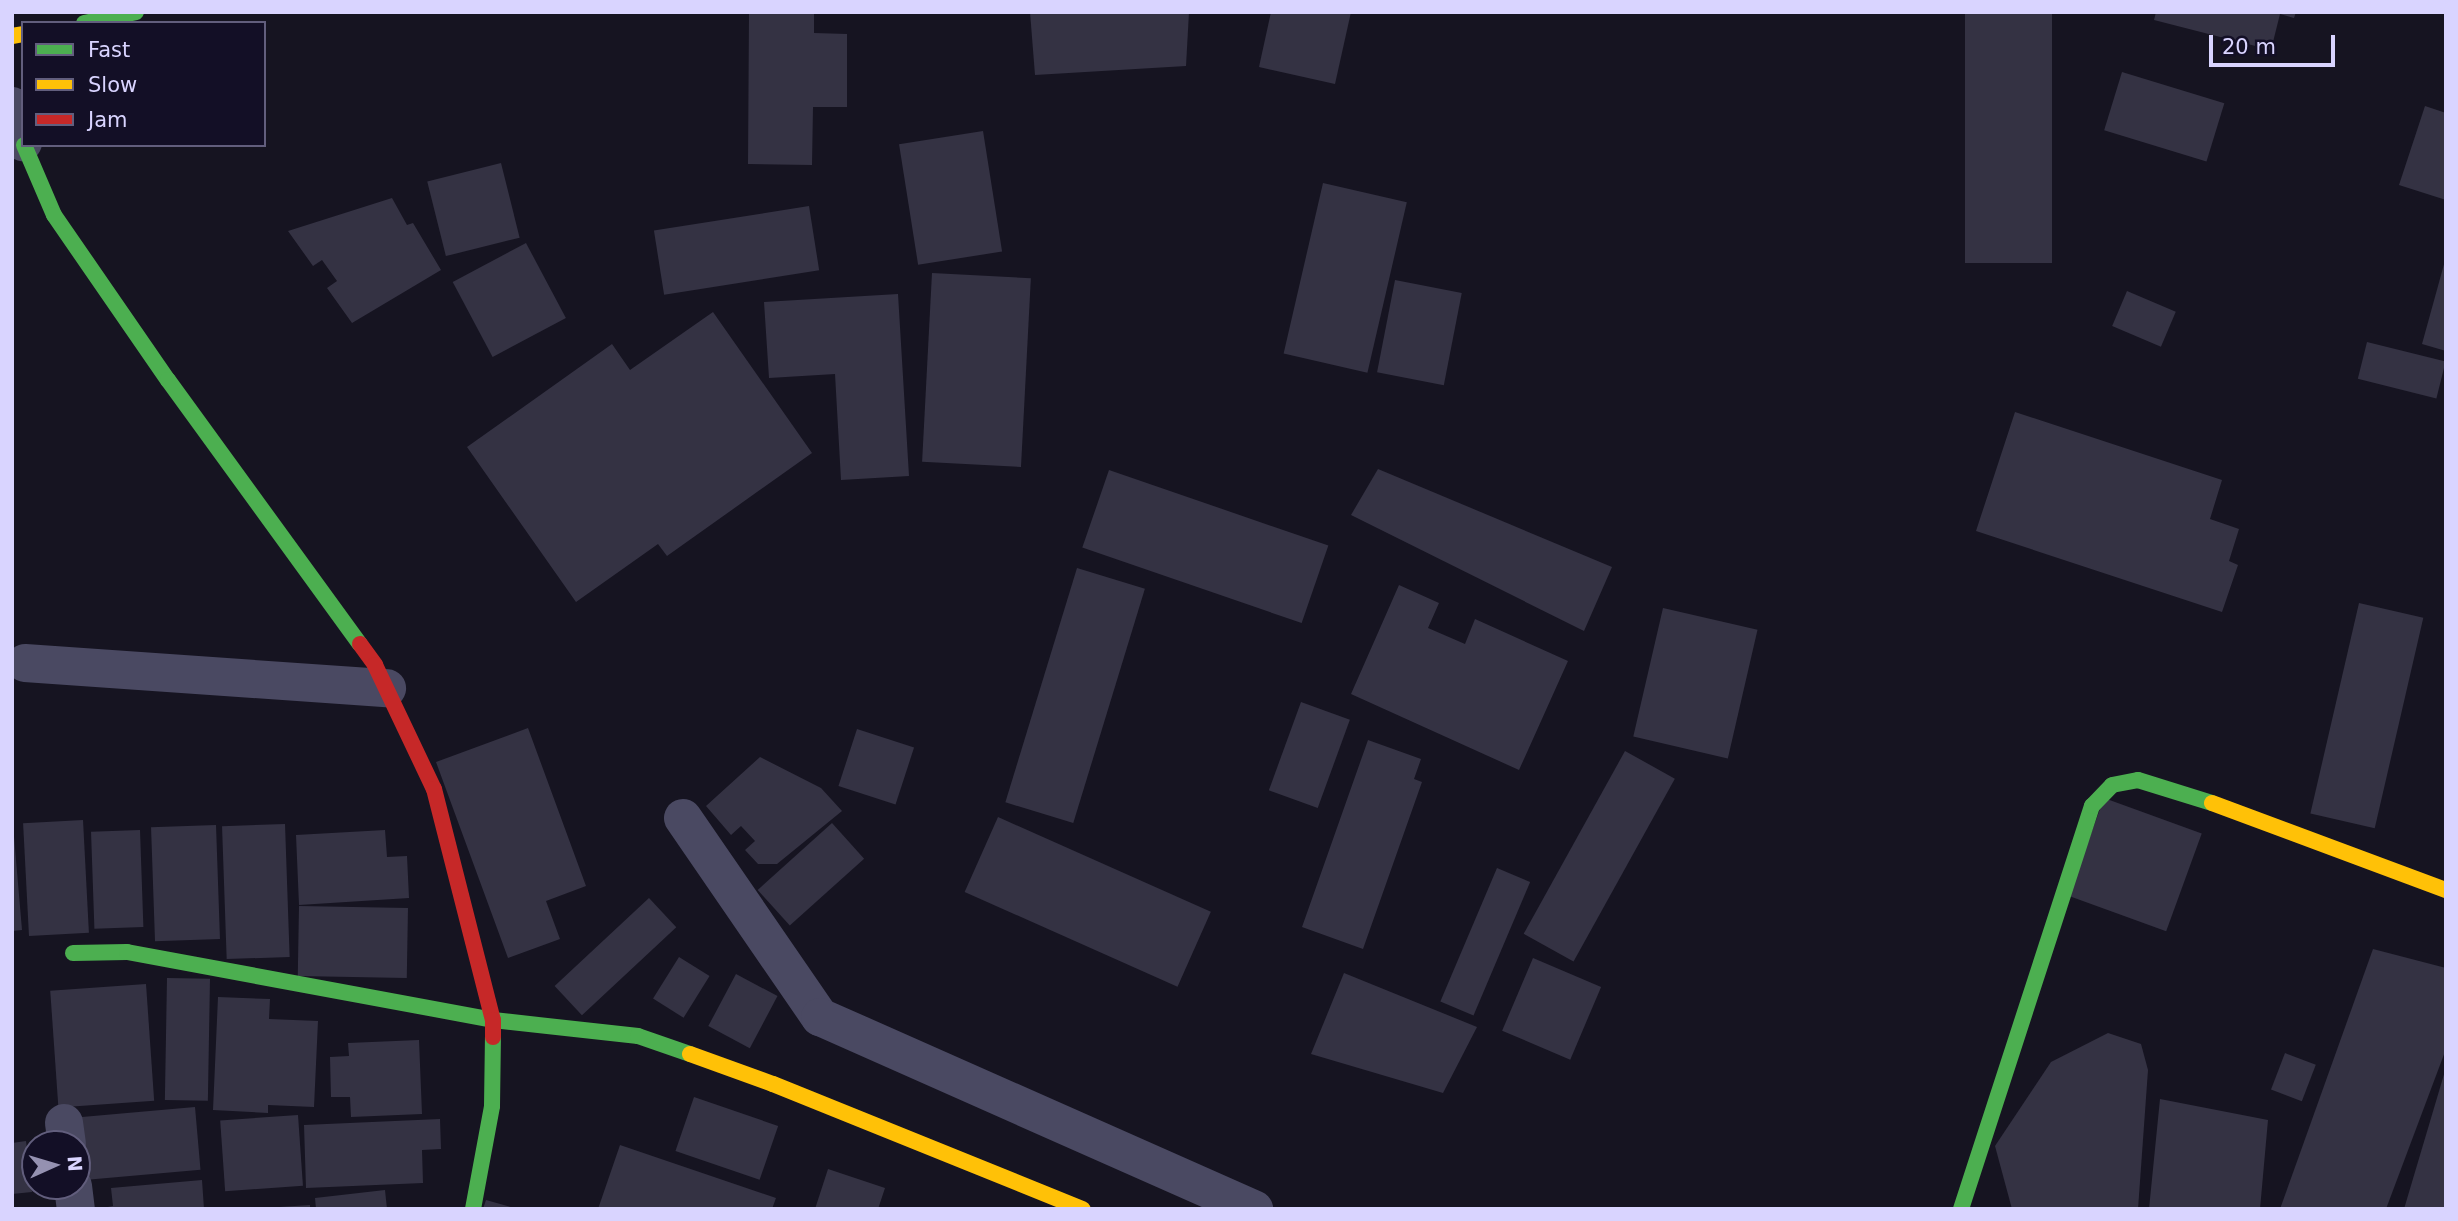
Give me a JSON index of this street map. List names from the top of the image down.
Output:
{
  "legend": ["Fast", "Slow", "Jam"],
  "scale_bar": "20 m",
  "north": "right"
}
